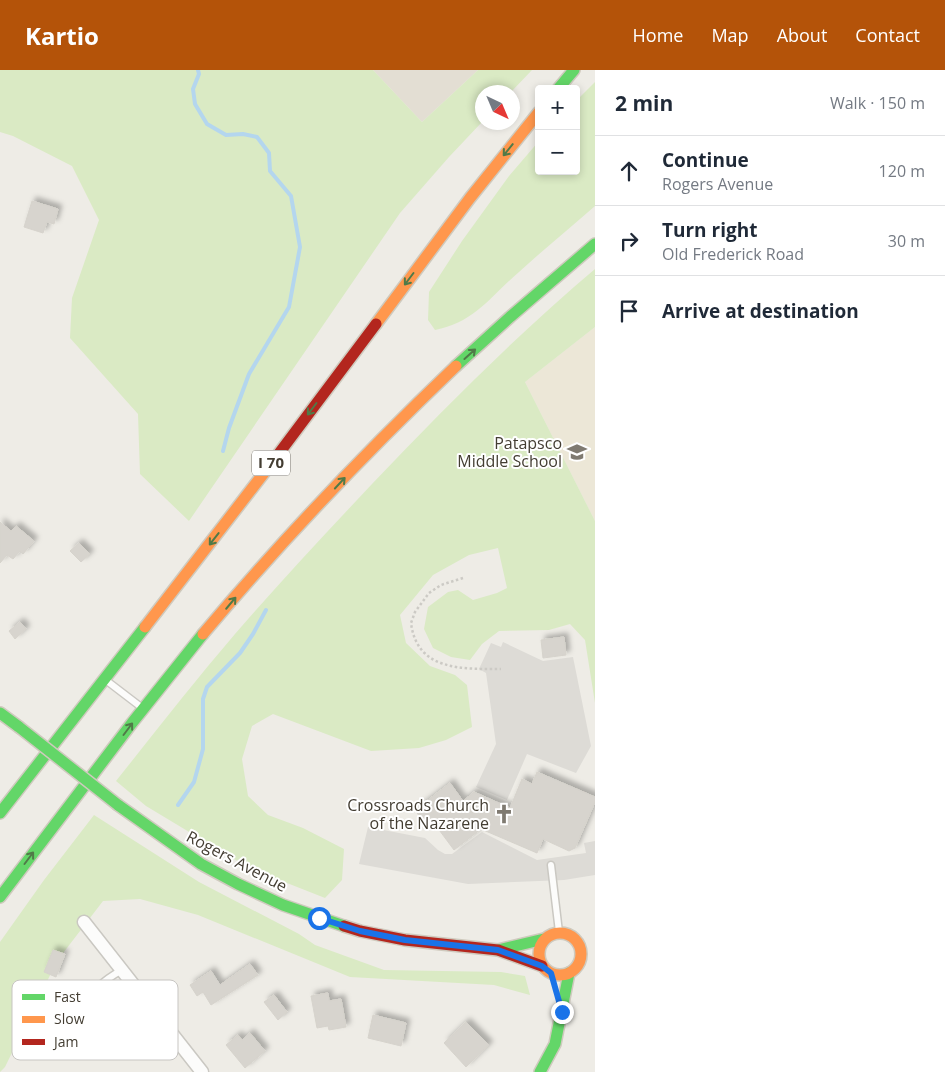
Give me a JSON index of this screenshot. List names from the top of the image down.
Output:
{
  "streets": {
    "main road": ["I 70", "Rogers Avenue"]
  },
  "places": {
    "school or university": ["Patapsco Middle School"],
    "church": ["Crossroads Church of the Nazarene"]
  },
  "legend": ["Fast", "Slow", "Jam"],
  "north": "bottom right",
  "page": {
    "header": "Kartio",
    "nav": [
      "Home",
      "Map",
      "About",
      "Contact"
    ],
    "heading": ["2 min", "Walk · 150 m"],
    "map_buttons": ["+", "−"],
    "list": [
      ["Continue", "Rogers Avenue", "120 m"],
      ["Turn right", "Old Frederick Road", "30 m"],
      "Arrive at destination"
    ]
  }
}
